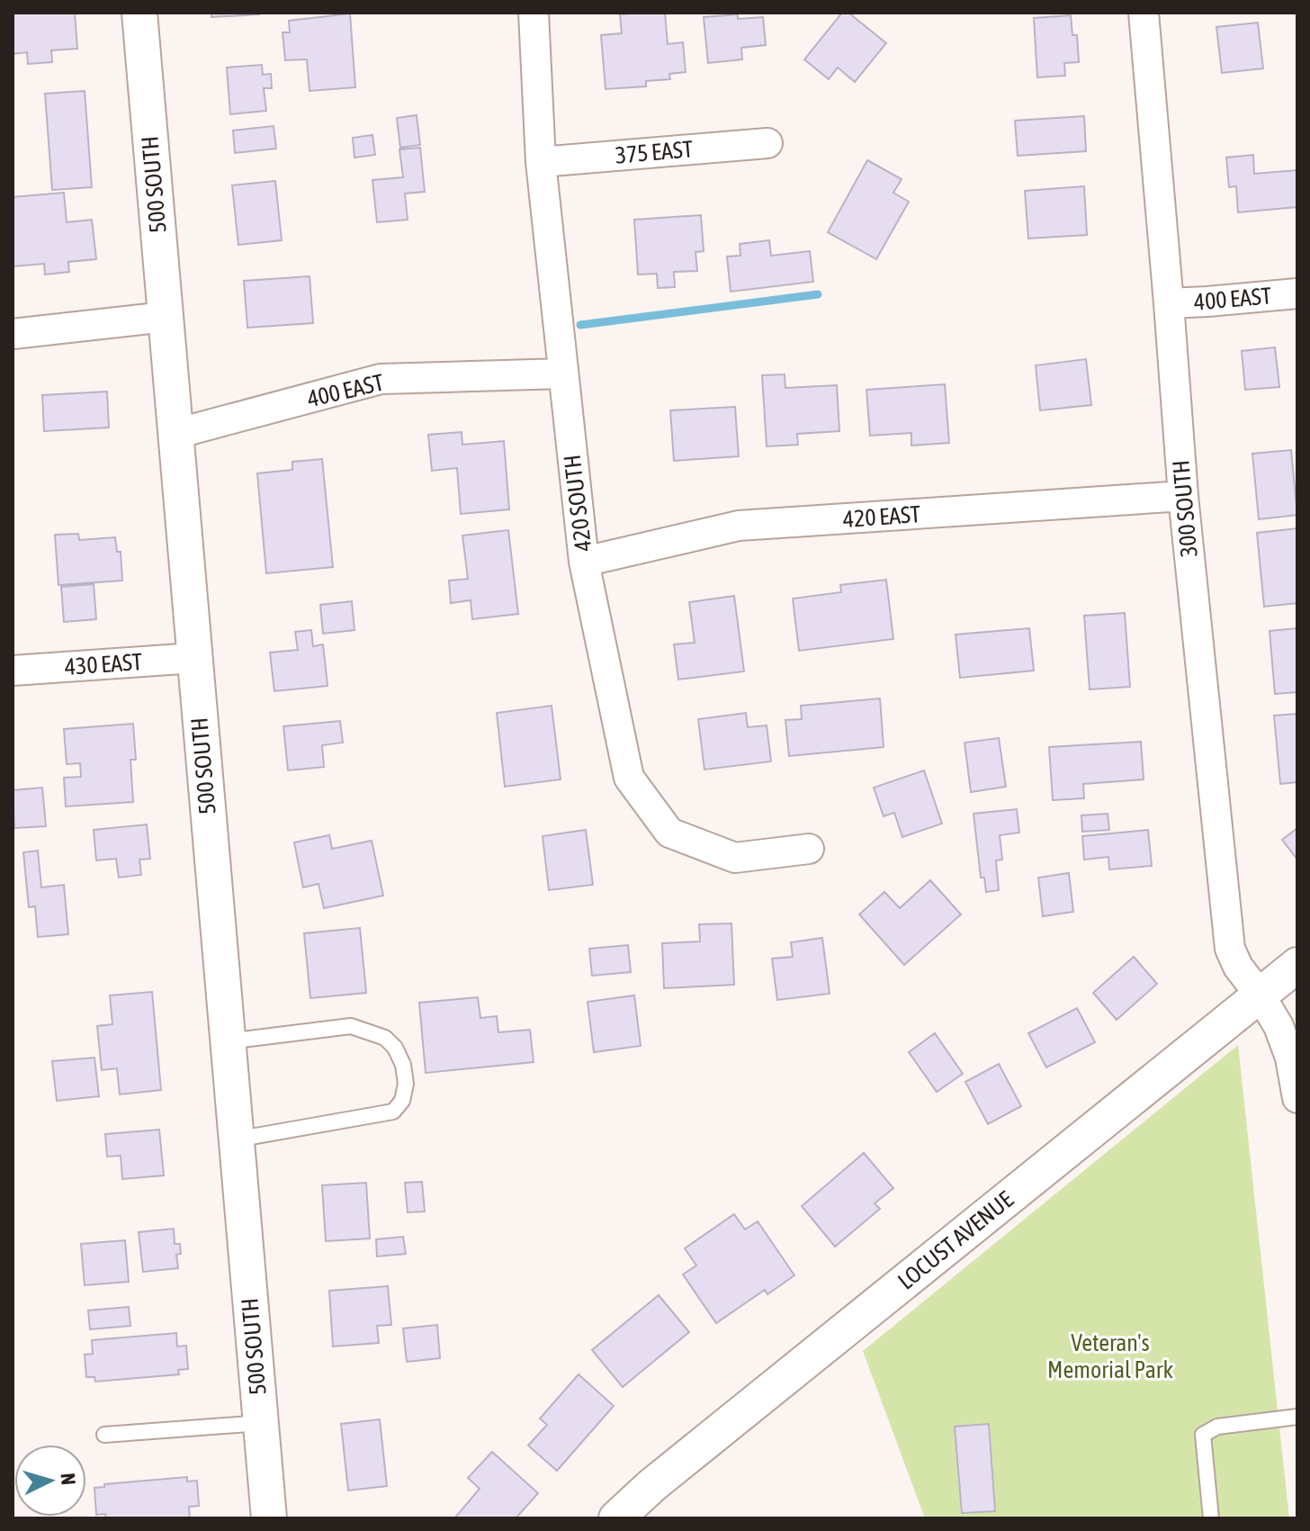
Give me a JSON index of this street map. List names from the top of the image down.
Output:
{
  "streets": {
    "street": [
      "375 EAST",
      "500 SOUTH",
      "400 EAST",
      "420 SOUTH",
      "300 SOUTH",
      "420 EAST",
      "430 EAST",
      "LOCUST AVENUE"
    ]
  },
  "crossings": [
    ["375 EAST", "420 SOUTH"],
    ["500 SOUTH", "400 EAST"],
    ["500 SOUTH", "430 EAST"],
    ["400 EAST", "420 SOUTH"],
    ["400 EAST", "300 SOUTH"],
    ["420 SOUTH", "420 EAST"],
    ["300 SOUTH", "420 EAST"],
    ["300 SOUTH", "LOCUST AVENUE"]
  ],
  "parks": ["Veteran's Memorial Park"],
  "north": "right"
}
